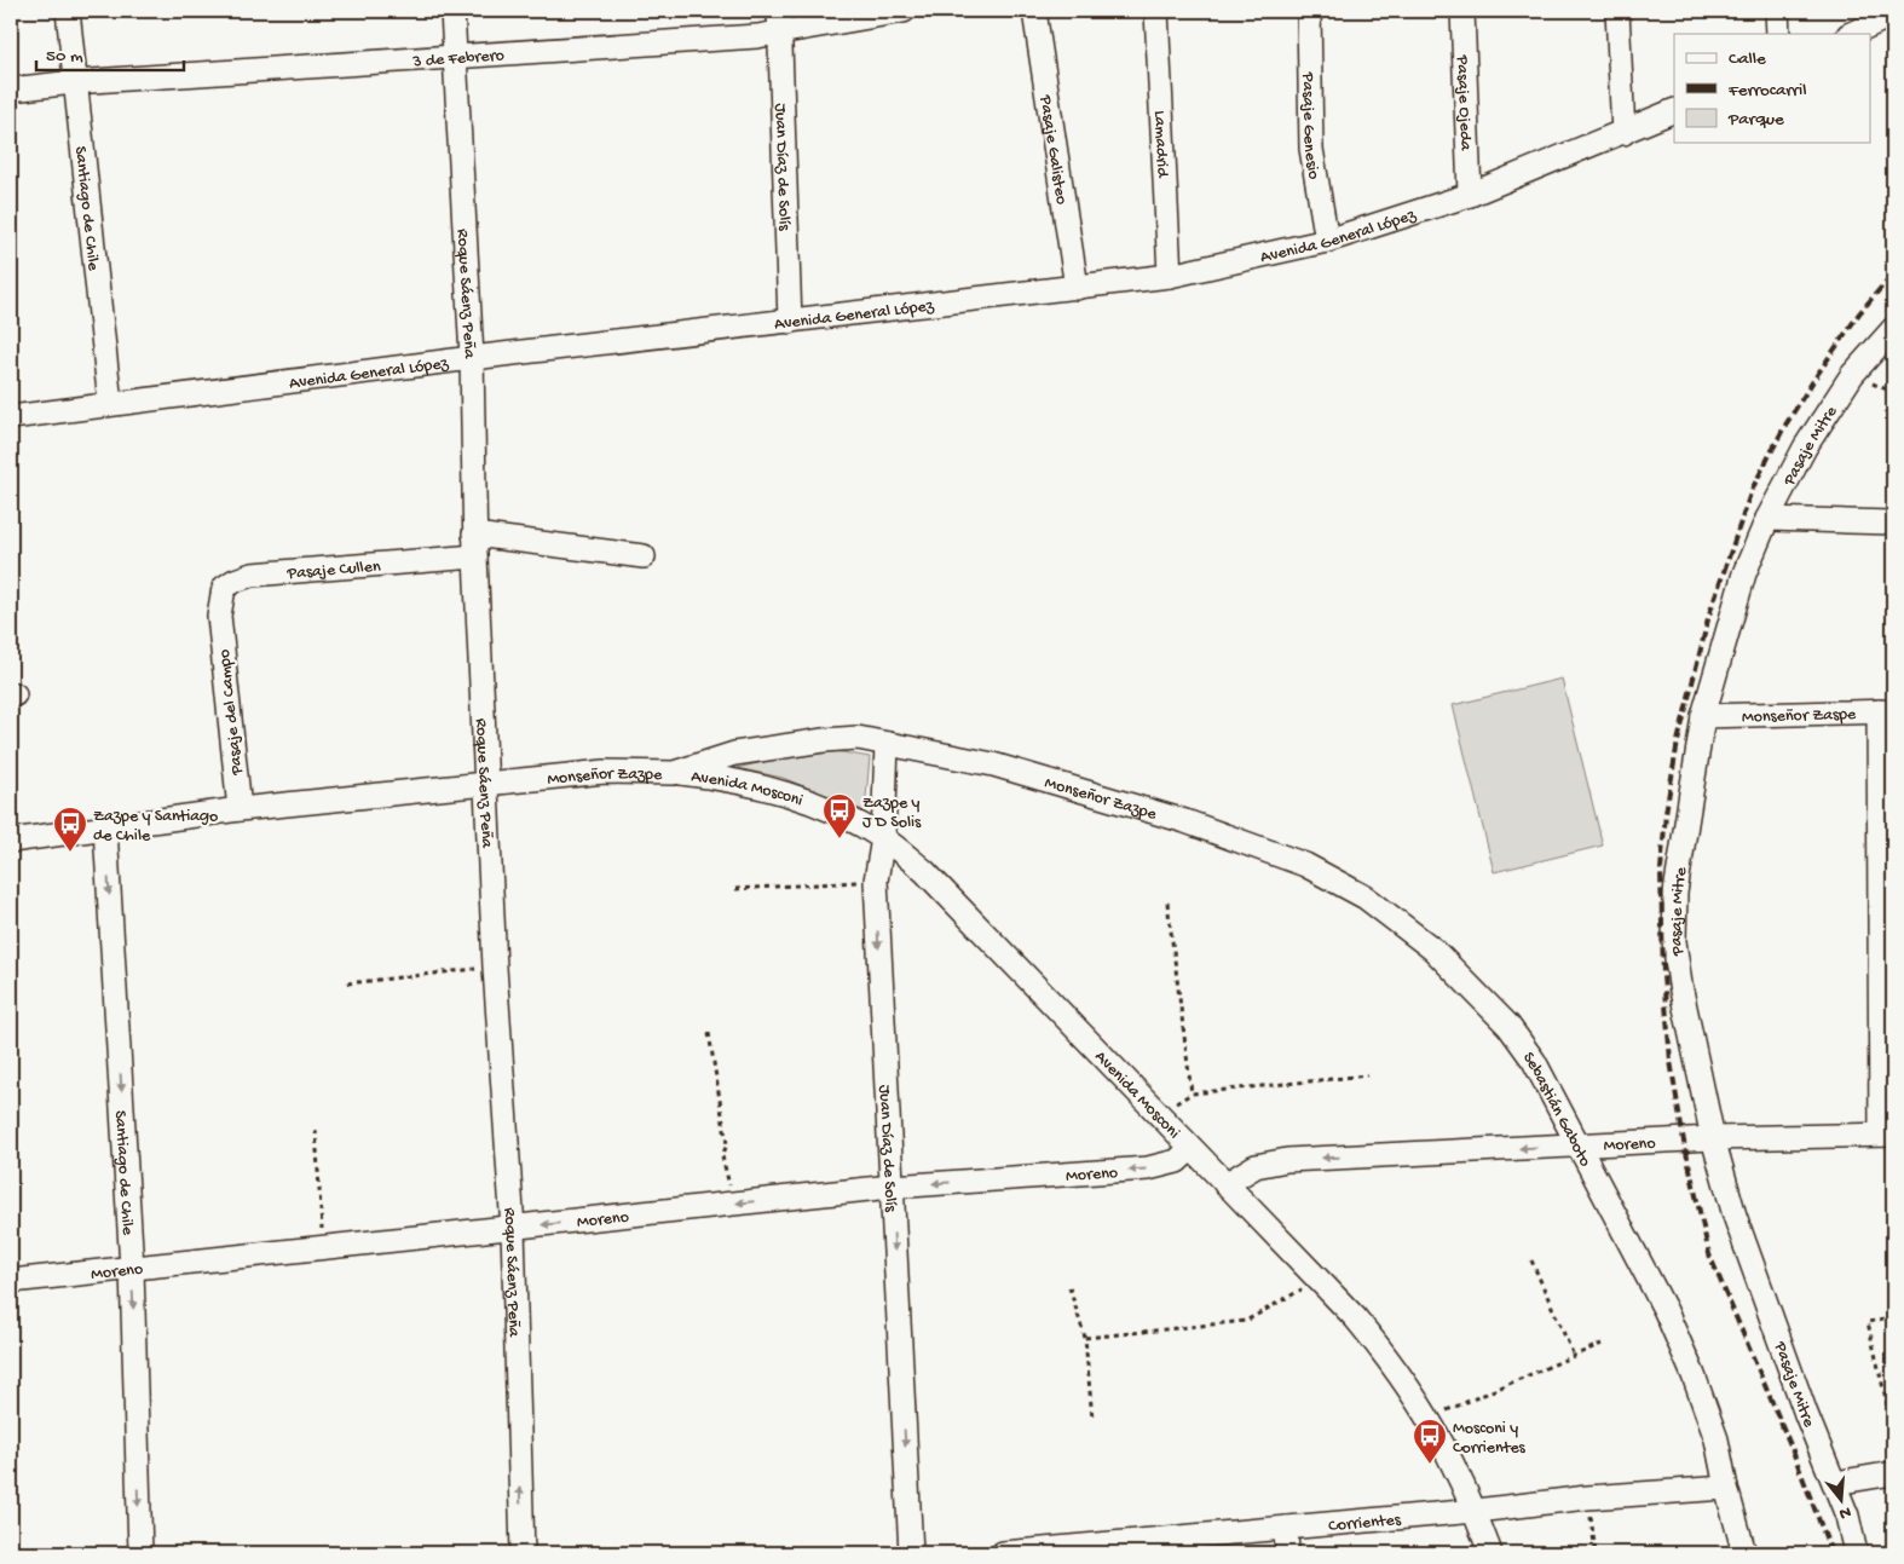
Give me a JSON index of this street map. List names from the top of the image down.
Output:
{
  "streets": {
    "street": [
      "3 de Febrero",
      "Pasaje Ojeda",
      "Pasaje Genesio",
      "Lamadrid",
      "Pasaje Galisteo",
      "Juan Díaz de Solís",
      "Santiago de Chile",
      "Avenida General López",
      "Roque Sáenz Peña",
      "Pasaje Mitre",
      "Pasaje Cullen",
      "Pasaje del Campo",
      "Monseñor Zaspe",
      "Monseñor Zazpe",
      "Avenida Mosconi",
      "Sebastián Gaboto",
      "Moreno",
      "Corrientes"
    ]
  },
  "crossings": [
    ["3 de Febrero", "Juan Díaz de Solís"],
    ["3 de Febrero", "Santiago de Chile"],
    ["3 de Febrero", "Roque Sáenz Peña"],
    ["Pasaje Ojeda", "Avenida General López"],
    ["Pasaje Genesio", "Avenida General López"],
    ["Lamadrid", "Avenida General López"],
    ["Pasaje Galisteo", "Avenida General López"],
    ["Juan Díaz de Solís", "Avenida General López"],
    ["Juan Díaz de Solís", "Monseñor Zazpe"],
    ["Juan Díaz de Solís", "Avenida Mosconi"],
    ["Juan Díaz de Solís", "Moreno"],
    ["Santiago de Chile", "Avenida General López"],
    ["Santiago de Chile", "Monseñor Zazpe"],
    ["Santiago de Chile", "Moreno"],
    ["Avenida General López", "Roque Sáenz Peña"],
    ["Roque Sáenz Peña", "Pasaje Cullen"],
    ["Roque Sáenz Peña", "Monseñor Zazpe"],
    ["Roque Sáenz Peña", "Moreno"],
    ["Pasaje Mitre", "Monseñor Zaspe"],
    ["Pasaje Mitre", "Moreno"],
    ["Pasaje Cullen", "Pasaje del Campo"],
    ["Pasaje del Campo", "Monseñor Zazpe"],
    ["Monseñor Zazpe", "Avenida Mosconi"],
    ["Monseñor Zazpe", "Sebastián Gaboto"],
    ["Avenida Mosconi", "Moreno"],
    ["Avenida Mosconi", "Corrientes"],
    ["Sebastián Gaboto", "Moreno"],
    ["Sebastián Gaboto", "Corrientes"]
  ],
  "one_way": ["Juan Díaz de Solís", "Santiago de Chile", "Moreno"],
  "places": {
    "bus stop": ["Zazpe y J D Solis", "Zazpe y Santiago de Chile", "Mosconi y Corrientes"]
  },
  "legend": ["Calle", "Ferrocarril", "Parque"],
  "scale_bar": "50 m",
  "north": "bottom"
}
